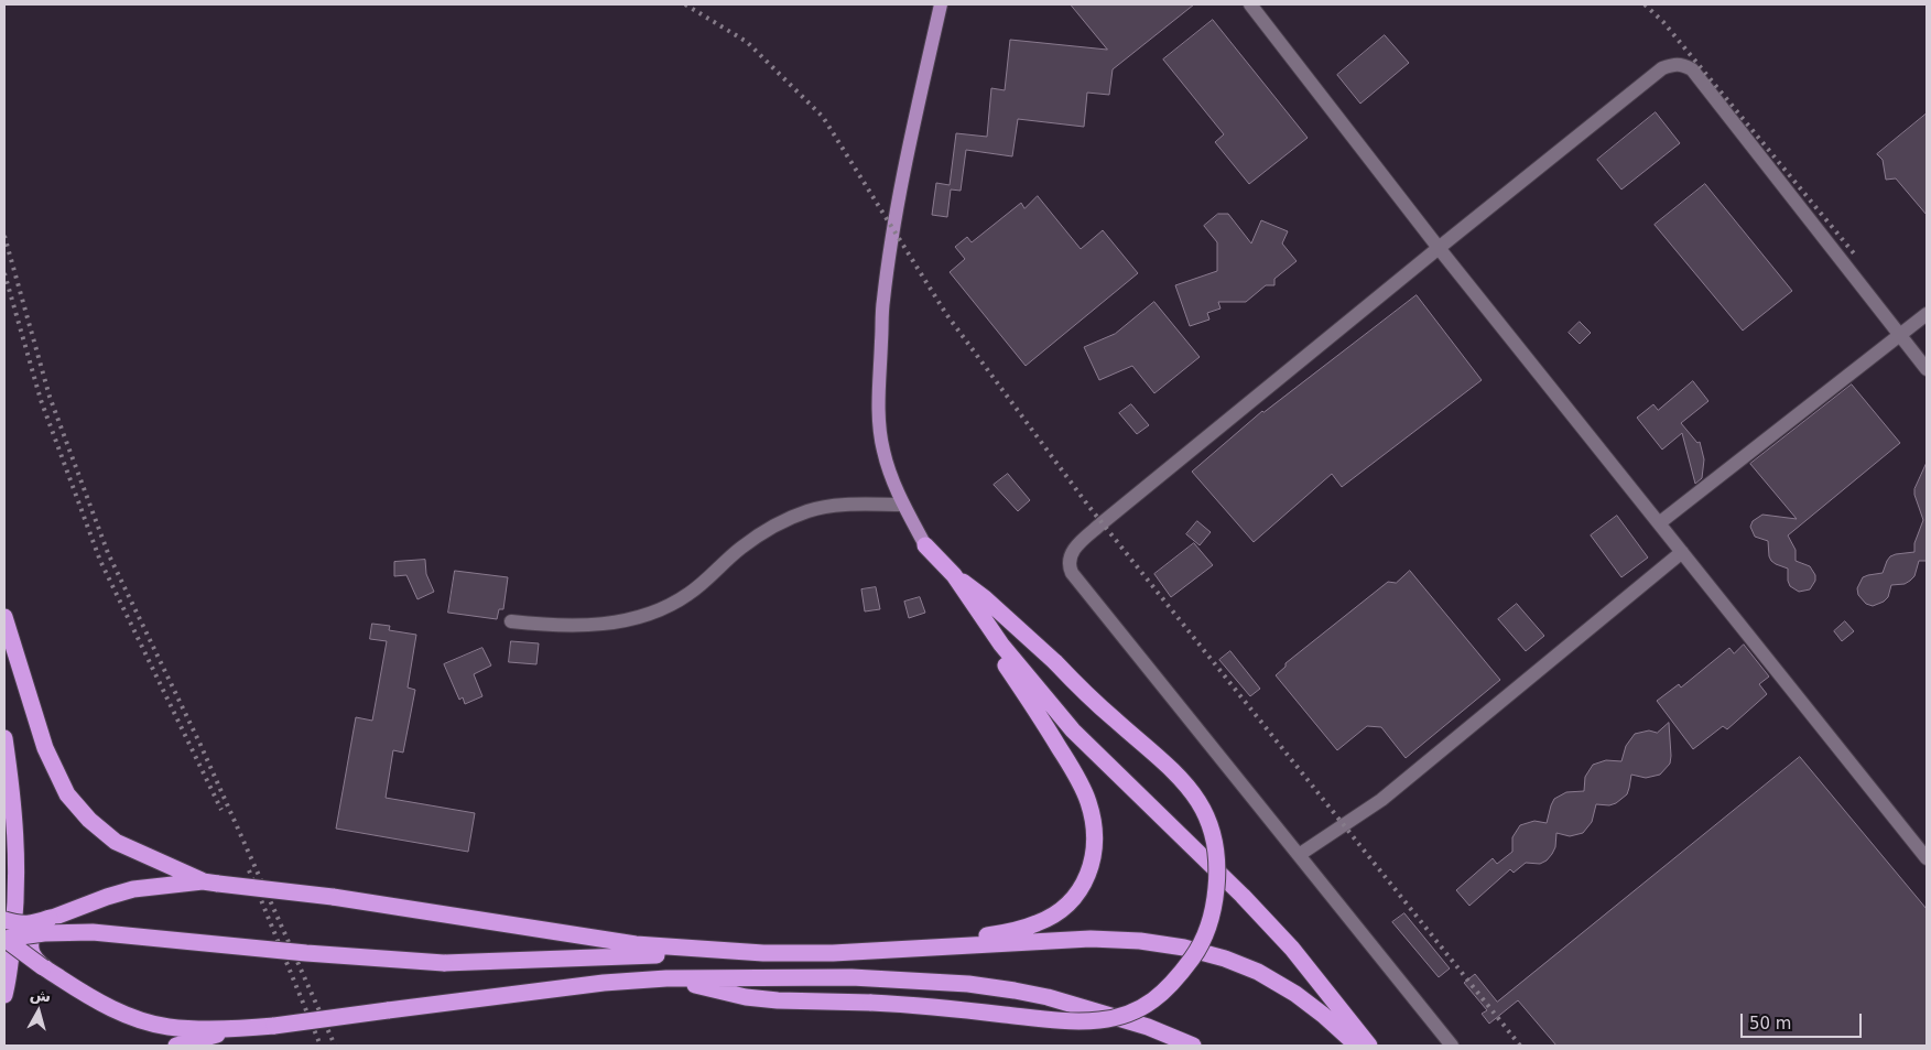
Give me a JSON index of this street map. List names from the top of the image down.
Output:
{
  "scale_bar": "50 m",
  "north": "top"
}
